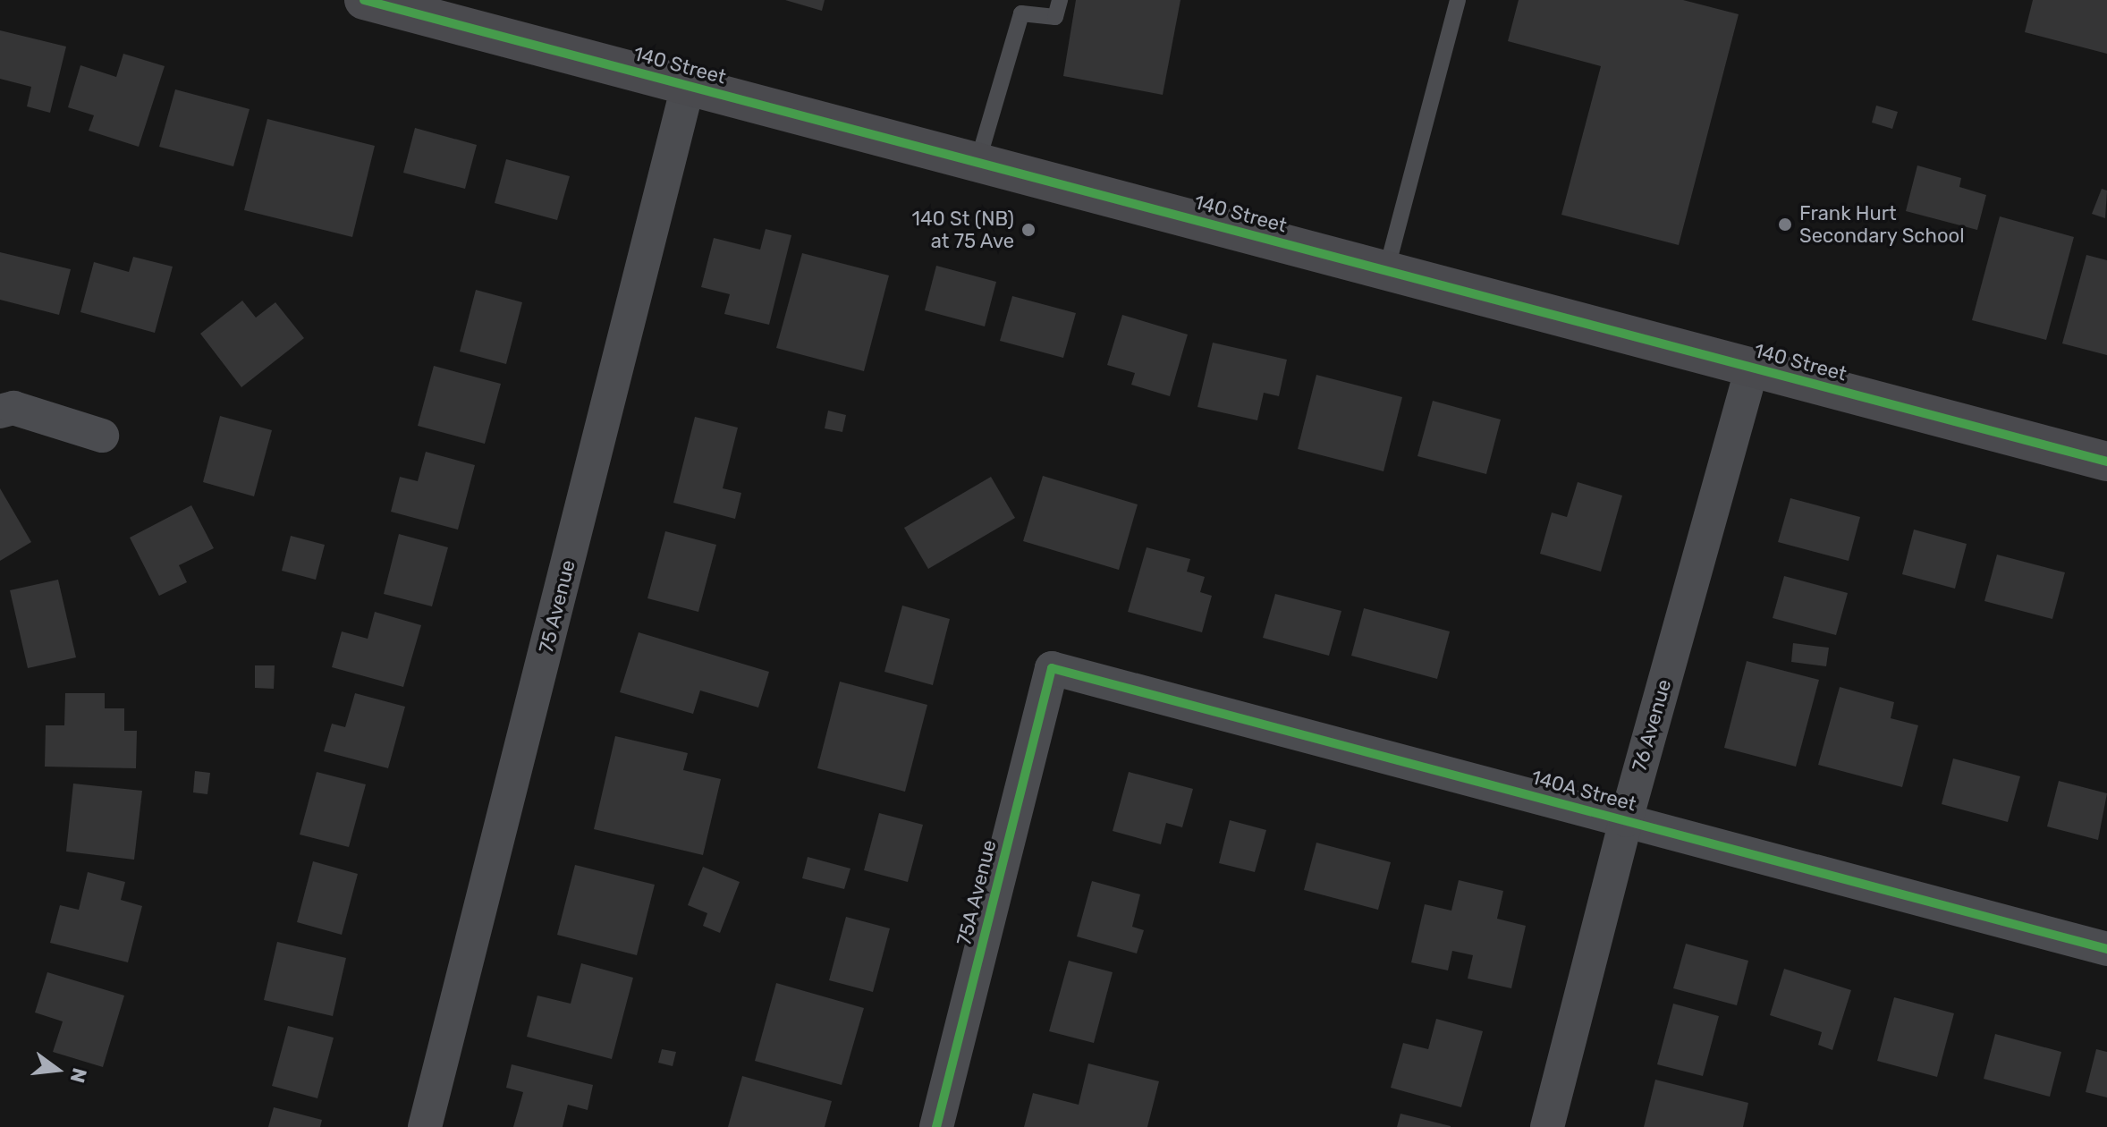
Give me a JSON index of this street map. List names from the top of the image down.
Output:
{
  "streets": {
    "main road": ["140 Street"],
    "street": [
      "75 Avenue",
      "76 Avenue",
      "140A Street",
      "75A Avenue"
    ]
  },
  "crossings": [
    ["140 Street", "75 Avenue"],
    ["140 Street", "76 Avenue"],
    ["76 Avenue", "140A Street"],
    ["140A Street", "75A Avenue"]
  ],
  "places": ["Frank Hurt Secondary School", "140 St (NB) at 75 Ave"],
  "north": "right"
}
